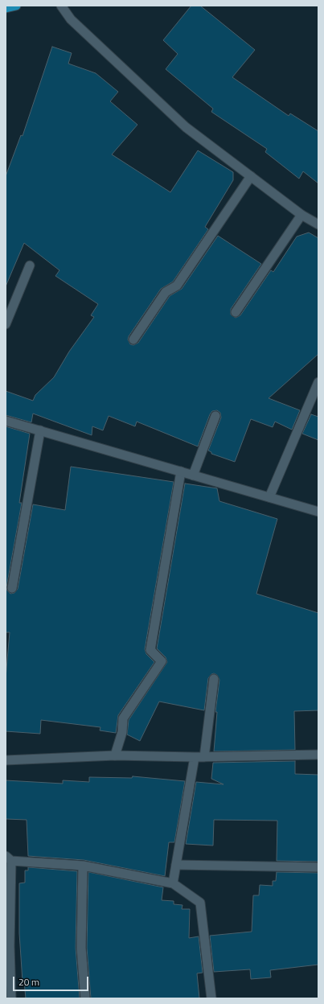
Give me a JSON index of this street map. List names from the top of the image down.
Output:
{
  "scale_bar": "20 m"
}
